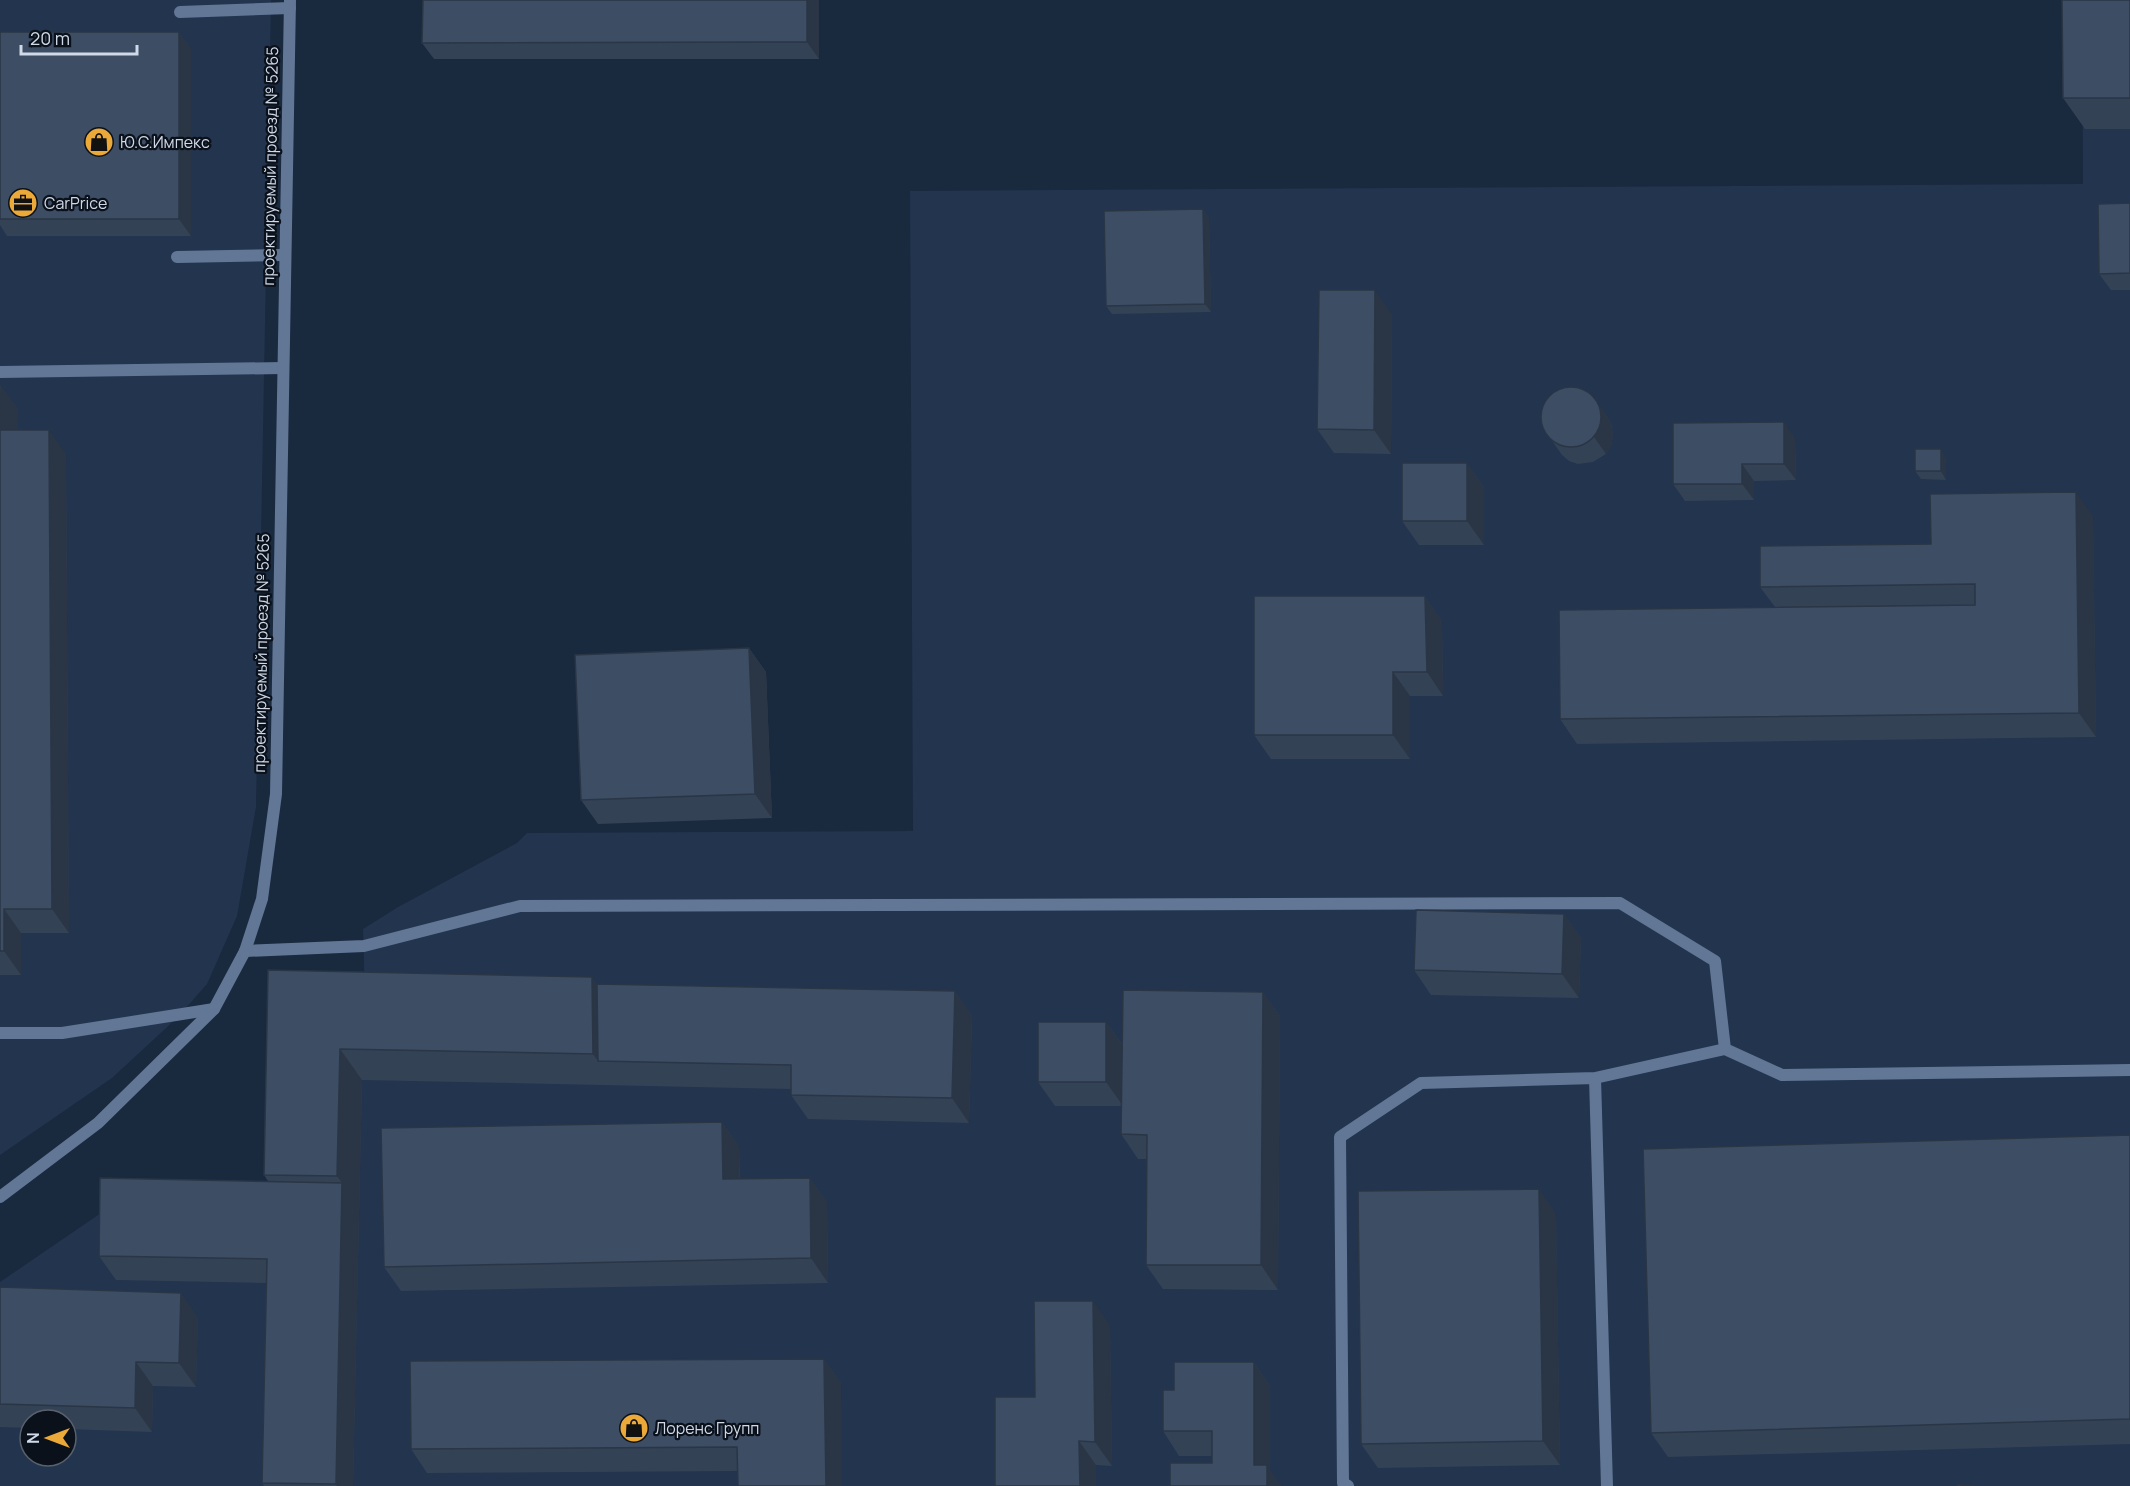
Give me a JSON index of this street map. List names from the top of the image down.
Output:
{
  "streets": {
    "street": ["проектируемый проезд № 5265"]
  },
  "places": {
    "shop": ["Ю.С.Импекс", "Лоренс Групп"],
    "office": ["CarPrice"]
  },
  "scale_bar": "20 m",
  "north": "left"
}
